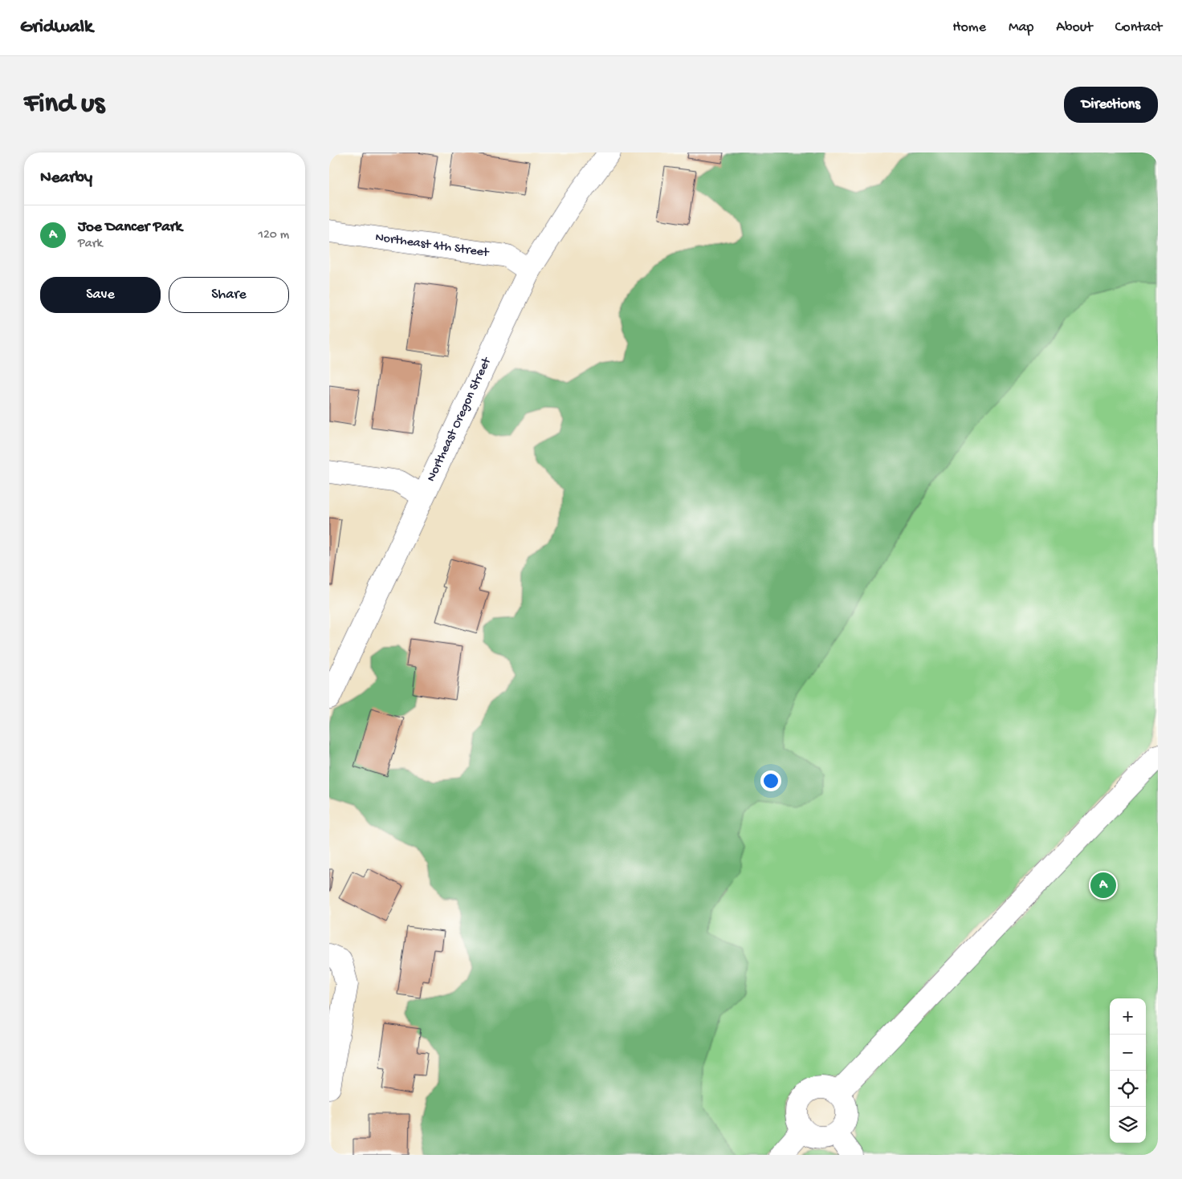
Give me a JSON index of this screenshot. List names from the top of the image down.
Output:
{
  "streets": {
    "street": ["Northeast 4th Street", "Northeast Oregon Street"]
  },
  "crossings": [
    ["Northeast 4th Street", "Northeast Oregon Street"]
  ],
  "page": {
    "header": "Gridwalk",
    "nav": [
      "Home",
      "Map",
      "About",
      "Contact"
    ],
    "buttons": [
      "Directions",
      ["Save", "Share"]
    ],
    "title": "Find us",
    "heading": "Nearby",
    "list": [
      {
        "mark": "A",
        "name": "Joe Dancer Park",
        "note": "Park",
        "value": "120 m"
      }
    ],
    "pins": "A",
    "map_buttons": ["+", "−"]
  }
}
